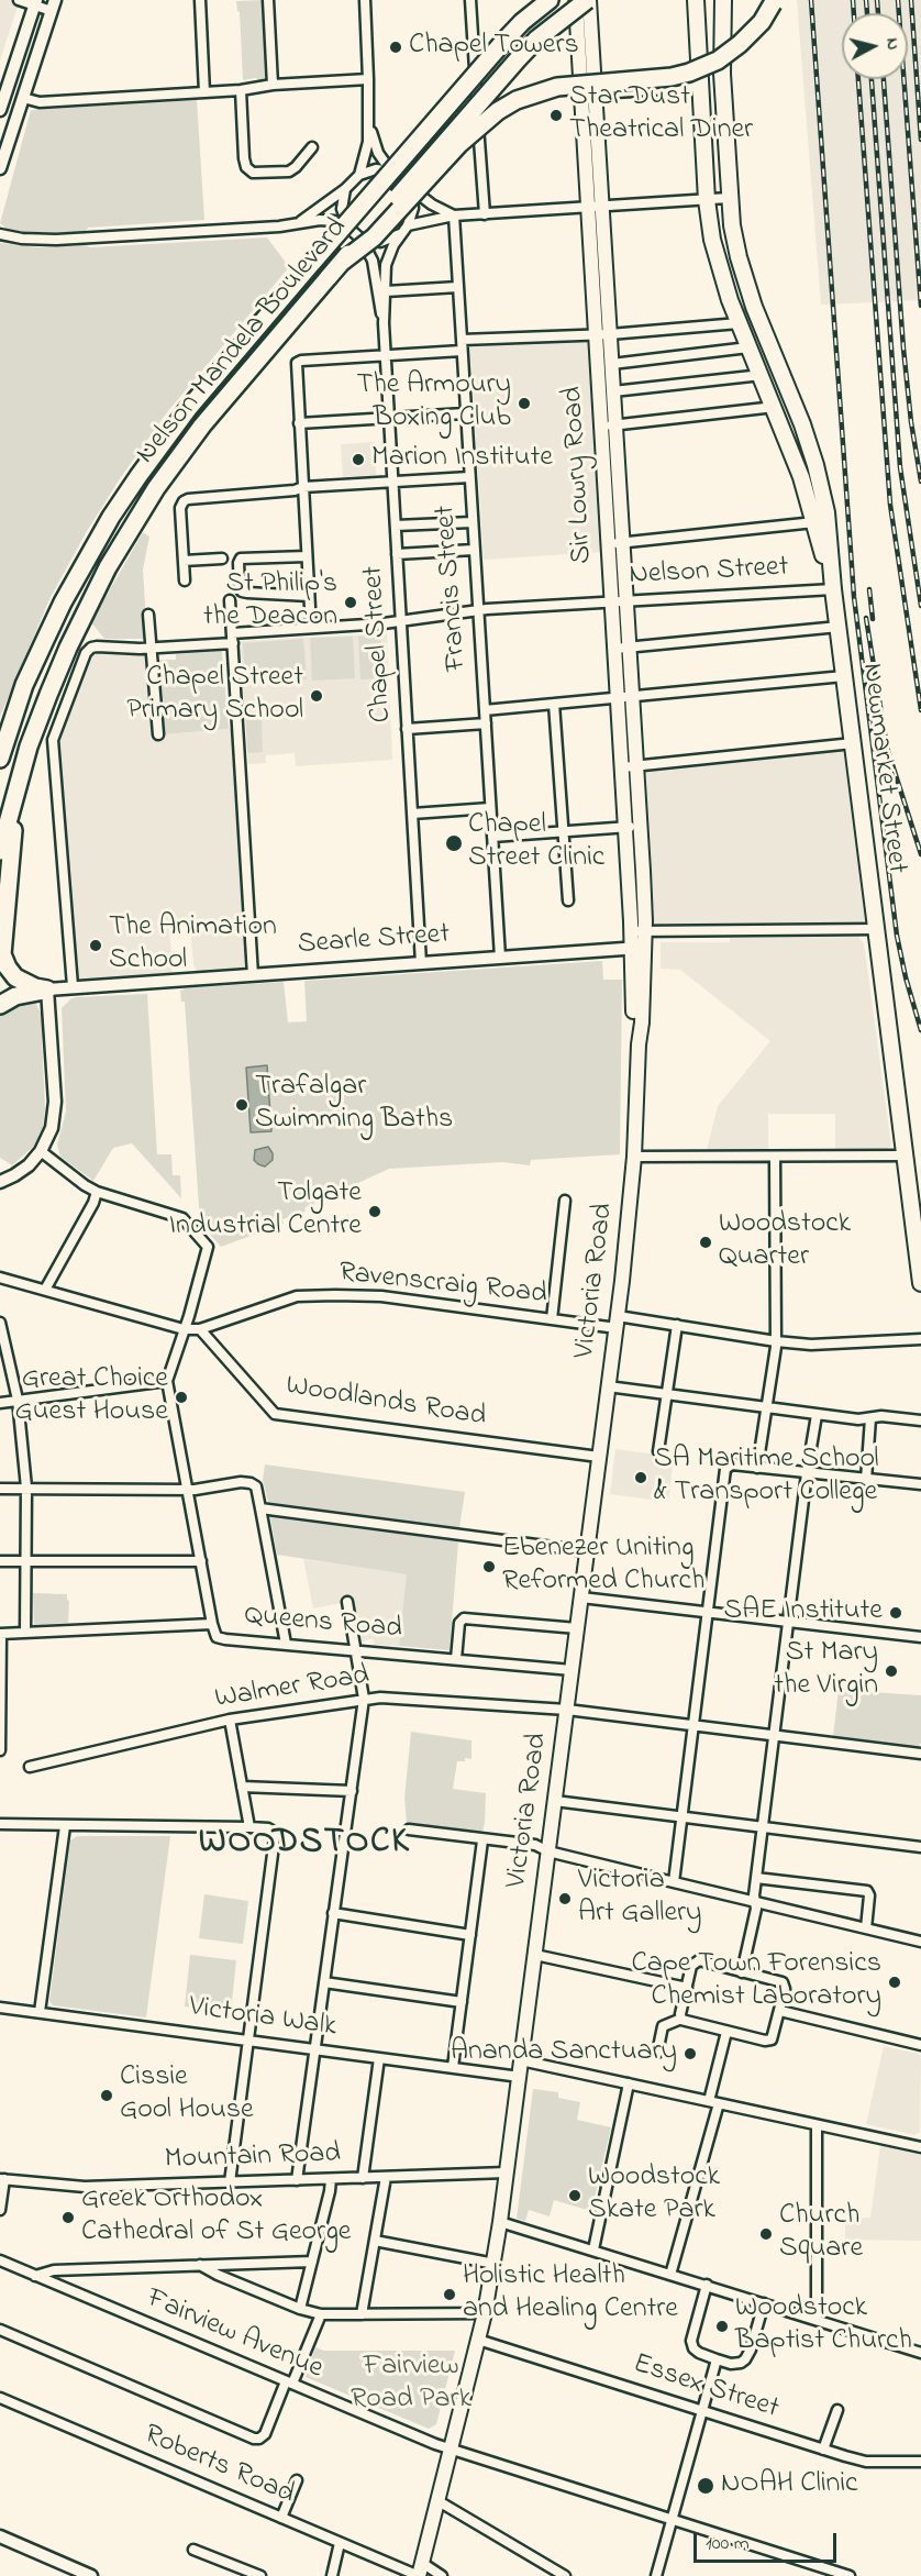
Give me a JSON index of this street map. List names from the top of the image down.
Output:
{
  "streets": {
    "highway": ["Nelson Mandela Boulevard"],
    "main road": ["Sir Lowry Road", "Newmarket Street", "Victoria Road"],
    "street": [
      "Nelson Street",
      "Francis Street",
      "Chapel Street",
      "Searle Street",
      "Ravenscraig Road",
      "Woodlands Road",
      "Queens Road",
      "Walmer Road",
      "Victoria Walk",
      "Mountain Road",
      "Fairview Avenue",
      "Essex Street",
      "Roberts Road"
    ]
  },
  "crossings": [
    ["Nelson Mandela Boulevard", "Sir Lowry Road"],
    ["Sir Lowry Road", "Nelson Street"],
    ["Sir Lowry Road", "Victoria Road"],
    ["Nelson Street", "Francis Street"],
    ["Nelson Street", "Chapel Street"],
    ["Nelson Street", "Newmarket Street"],
    ["Nelson Street", "Searle Street"],
    ["Francis Street", "Searle Street"],
    ["Chapel Street", "Searle Street"],
    ["Searle Street", "Victoria Road"],
    ["Victoria Road", "Ravenscraig Road"],
    ["Victoria Road", "Woodlands Road"],
    ["Victoria Road", "Queens Road"],
    ["Victoria Road", "Walmer Road"],
    ["Victoria Road", "Victoria Walk"],
    ["Victoria Road", "Mountain Road"],
    ["Victoria Road", "Fairview Avenue"],
    ["Victoria Road", "Essex Street"],
    ["Victoria Road", "Roberts Road"],
    ["Ravenscraig Road", "Woodlands Road"]
  ],
  "districts": ["WOODSTOCK"],
  "parks": ["Fairview Road Park"],
  "places": [
    "Chapel Towers",
    "Star Dust Theatrical Diner",
    "The Armoury Boxing Club",
    "Marion Institute",
    "St Philip's the Deacon",
    "Chapel Street Primary School",
    "Chapel Street Clinic",
    "The Animation School",
    "Trafalgar Swimming Baths",
    "Tolgate Industrial Centre",
    "Woodstock Quarter",
    "Great Choice Guest House",
    "SA Maritime School & Transport College",
    "Ebenezer Uniting Reformed Church",
    "SAE Institute",
    "St Mary the Virgin",
    "Victoria Art Gallery",
    "Cape Town Forensics Chemist Laboratory",
    "Ananda Sanctuary",
    "Cissie Gool House",
    "Woodstock Skate Park",
    "Greek Orthodox Cathedral of St George",
    "Church Square",
    "Holistic Health and Healing Centre",
    "Woodstock Baptist Church",
    "NOAH Clinic"
  ],
  "scale_bar": "100 m",
  "north": "right"
}
